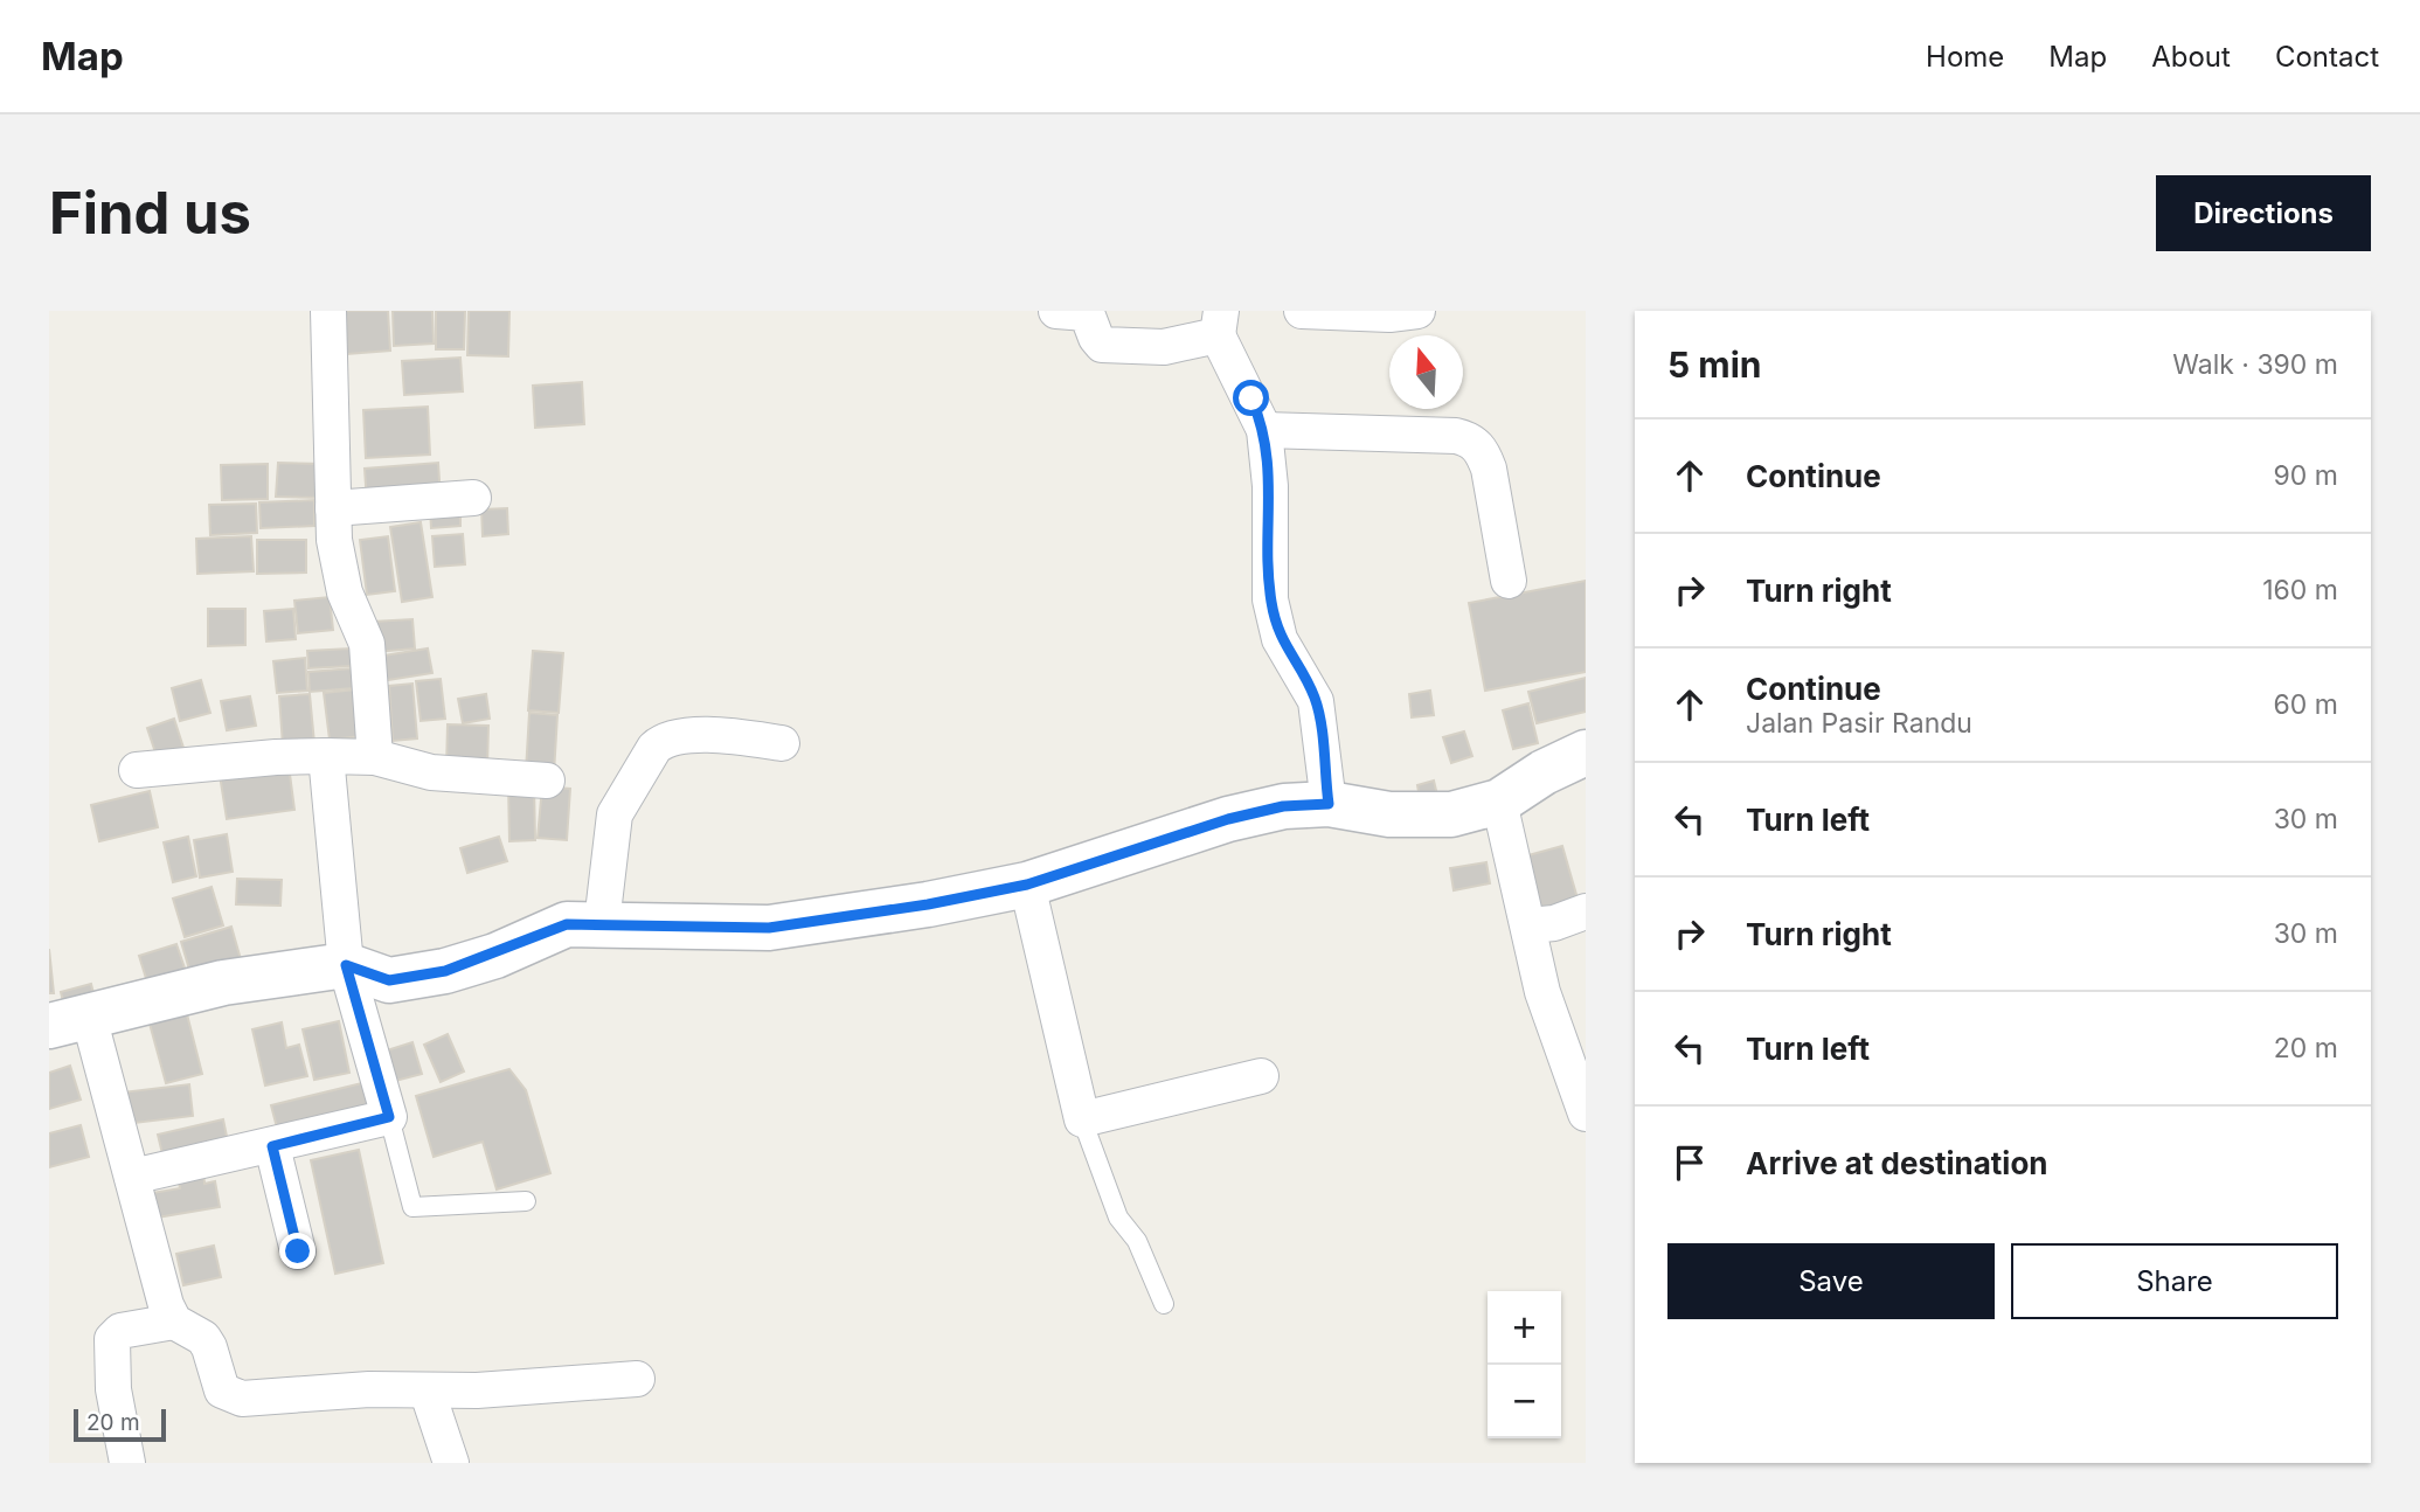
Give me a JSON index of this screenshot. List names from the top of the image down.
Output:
{
  "scale_bar": "20 m",
  "north": "top",
  "page": {
    "header": "Map",
    "nav": [
      "Home",
      "Map",
      "About",
      "Contact"
    ],
    "buttons": [
      "Directions",
      ["Save", "Share"]
    ],
    "title": "Find us",
    "heading": ["5 min", "Walk · 390 m"],
    "list": [
      ["Continue", "90 m"],
      ["Turn right", "160 m"],
      ["Continue", "Jalan Pasir Randu", "60 m"],
      ["Turn left", "30 m"],
      ["Turn right", "30 m"],
      ["Turn left", "20 m"],
      "Arrive at destination"
    ],
    "map_buttons": ["+", "−"],
    "scale": "20 m"
  }
}
